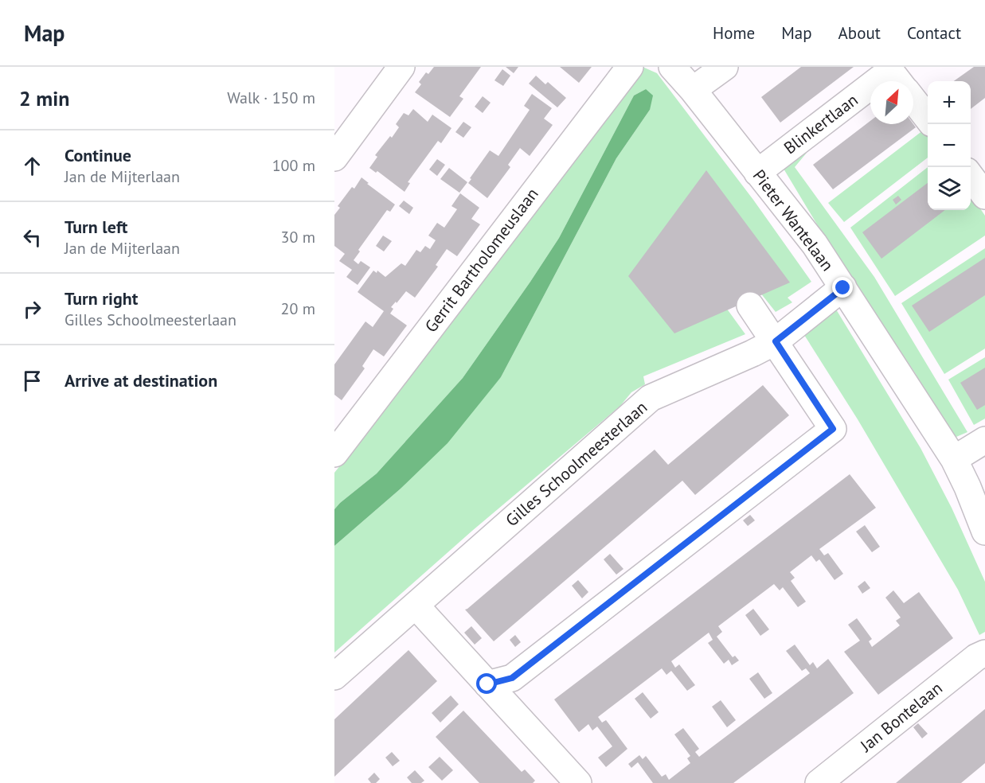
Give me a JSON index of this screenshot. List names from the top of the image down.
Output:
{
  "streets": {
    "street": [
      "Blinkertlaan",
      "Pieter Wantelaan",
      "Gerrit Bartholomeuslaan",
      "Gilles Schoolmeesterlaan",
      "Jan Bontelaan"
    ]
  },
  "crossings": [
    ["Blinkertlaan", "Pieter Wantelaan"],
    ["Pieter Wantelaan", "Gilles Schoolmeesterlaan"]
  ],
  "north": "top right",
  "page": {
    "header": "Map",
    "nav": [
      "Home",
      "Map",
      "About",
      "Contact"
    ],
    "heading": ["2 min", "Walk · 150 m"],
    "map_buttons": ["+", "−"],
    "list": [
      ["Continue", "Jan de Mijterlaan", "100 m"],
      ["Turn left", "Jan de Mijterlaan", "30 m"],
      ["Turn right", "Gilles Schoolmeesterlaan", "20 m"],
      "Arrive at destination"
    ]
  }
}
